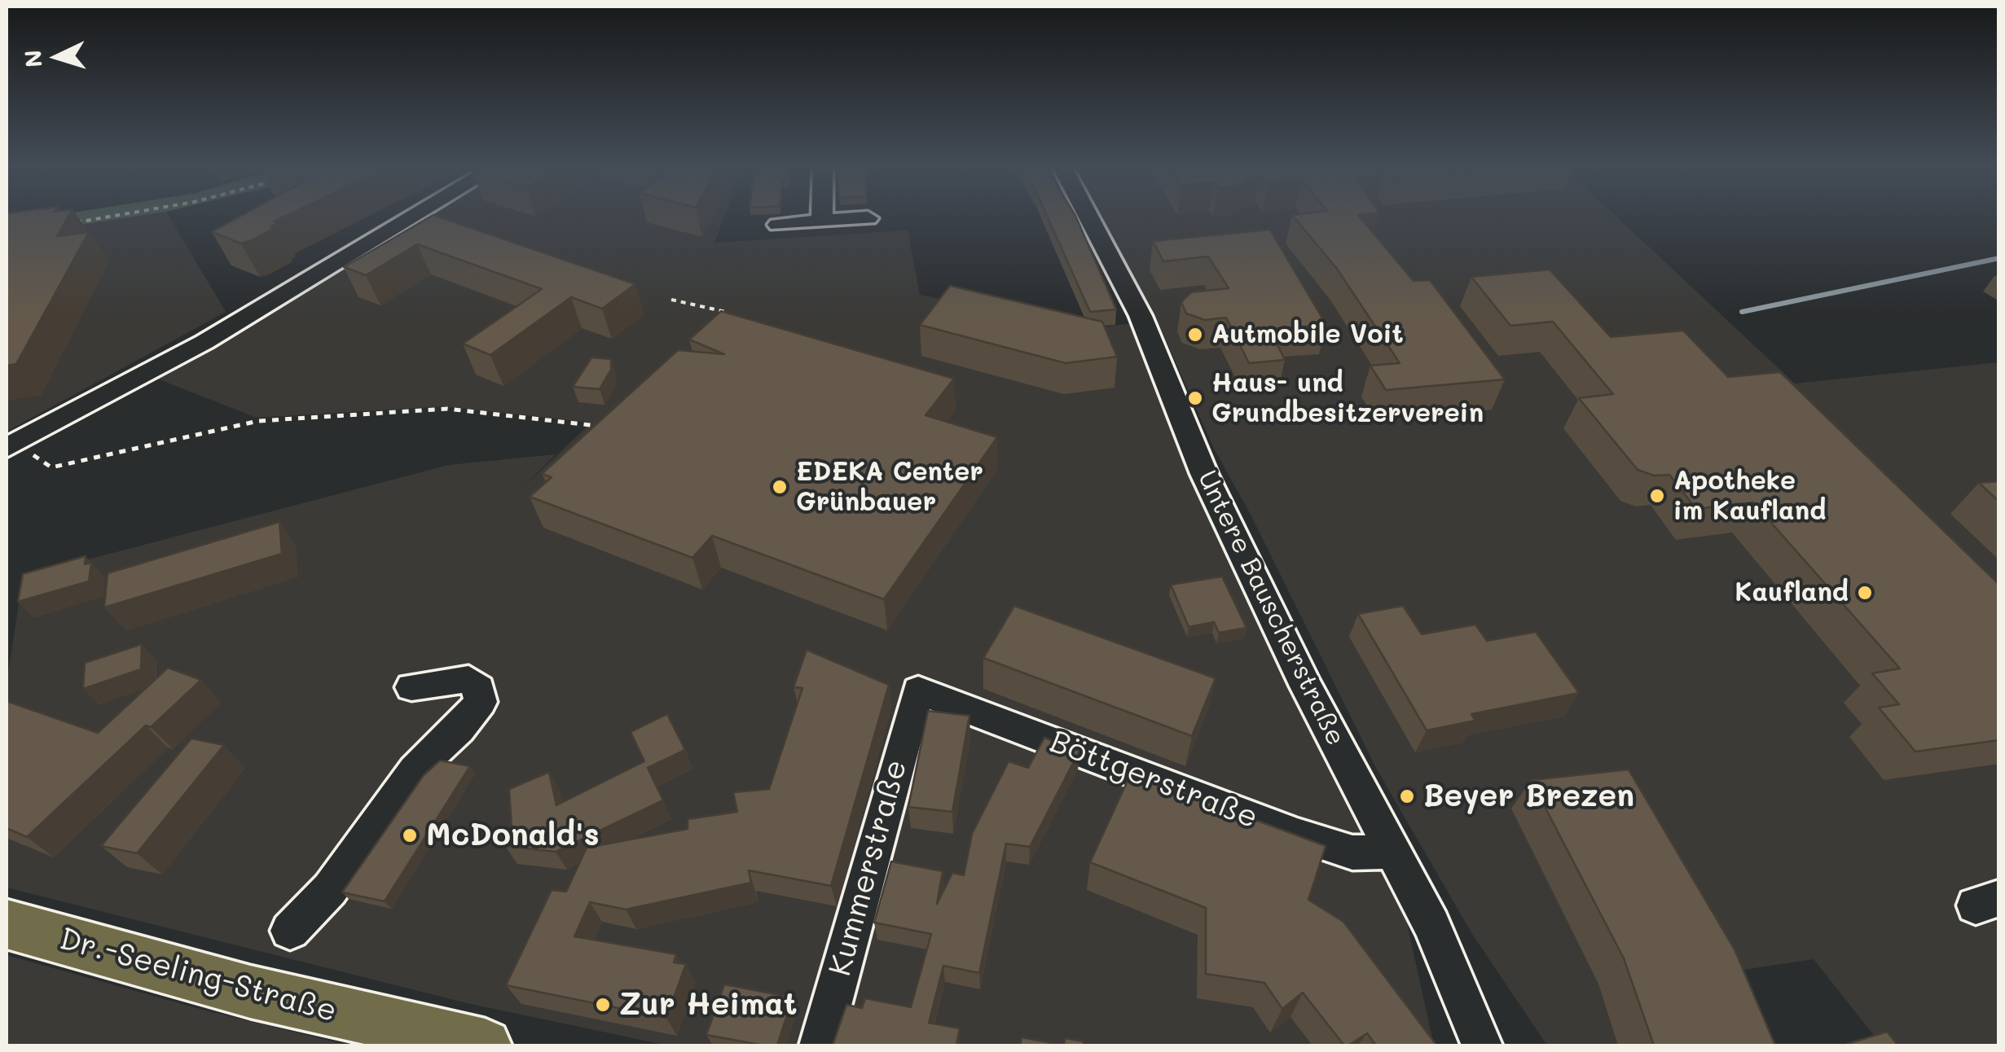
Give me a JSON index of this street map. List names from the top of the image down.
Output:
{
  "streets": {
    "main road": ["Dr.-Seeling-Straße"],
    "street": ["Untere Bauscherstraße", "Böttgerstraße", "Kummerstraße"]
  },
  "crossings": [
    ["Untere Bauscherstraße", "Böttgerstraße"],
    ["Böttgerstraße", "Kummerstraße"]
  ],
  "places": [
    "Autmobile Voit",
    "Haus- und Grundbesitzerverein",
    "EDEKA Center Grünbauer",
    "Apotheke im Kaufland",
    "Kaufland",
    "Beyer Brezen",
    "McDonald's",
    "Zur Heimat"
  ],
  "north": "left"
}
